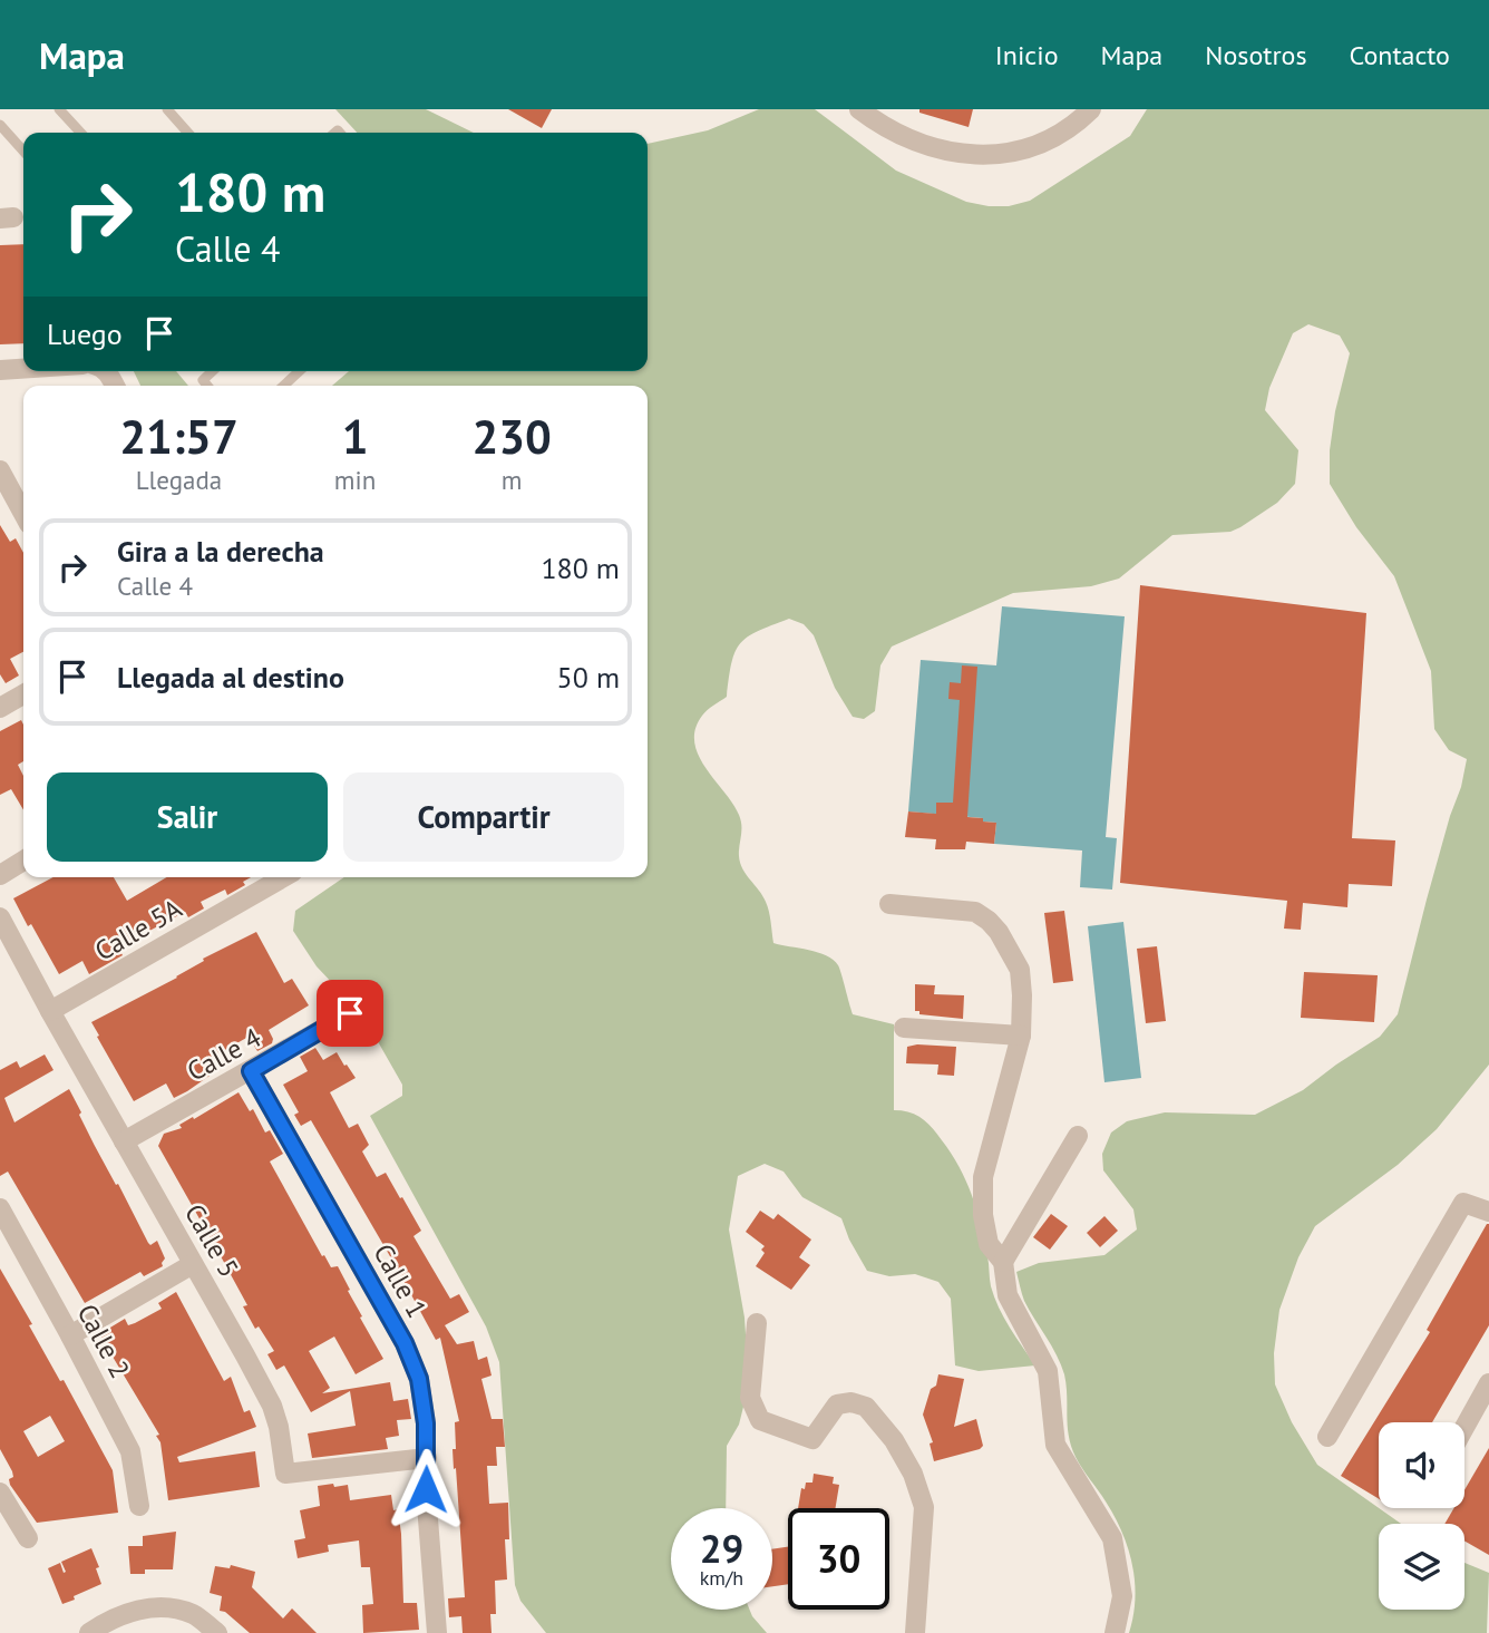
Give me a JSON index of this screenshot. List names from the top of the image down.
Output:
{
  "streets": {
    "street": [
      "Calle 5A",
      "Calle 4",
      "Calle 5",
      "Calle 1",
      "Calle 2"
    ]
  },
  "crossings": [
    ["Calle 5A", "Calle 5"],
    ["Calle 4", "Calle 5"],
    ["Calle 4", "Calle 1"],
    ["Calle 5", "Calle 1"]
  ],
  "page": {
    "header": "Mapa",
    "nav": [
      "Inicio",
      "Mapa",
      "Nosotros",
      "Contacto"
    ],
    "turn": ["180 m", "Calle 4"],
    "then": "Luego",
    "eta": [
      "21:57",
      "Llegada",
      "1",
      "min",
      "230",
      "m"
    ],
    "list": [
      {
        "name": "Gira a la derecha",
        "note": "Calle 4",
        "value": "180 m"
      },
      {
        "name": "Llegada al destino",
        "value": "50 m"
      }
    ],
    "buttons": ["Salir", "Compartir"],
    "speed": "29 km/h",
    "limit": "30"
  }
}
